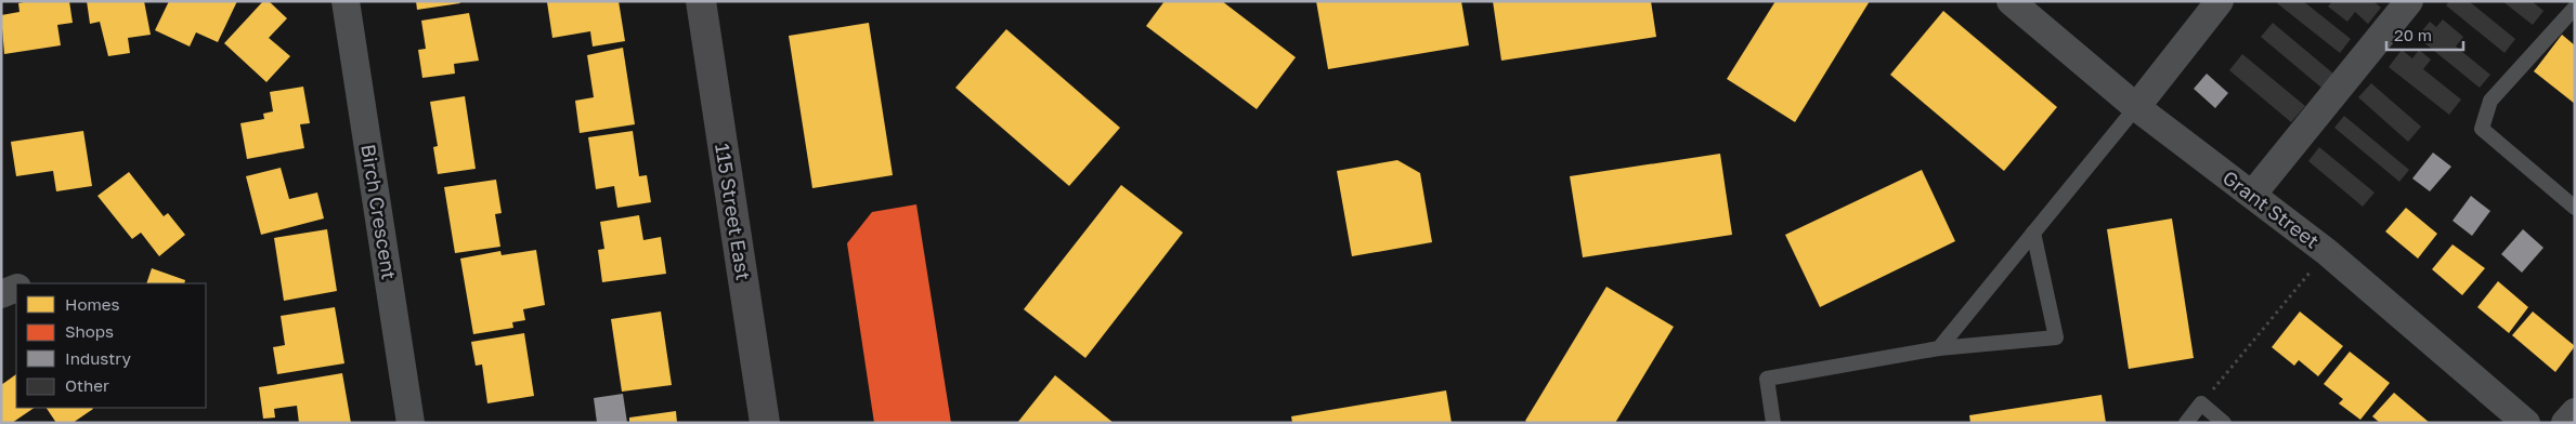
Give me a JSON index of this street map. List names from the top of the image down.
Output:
{
  "streets": {
    "street": ["Grant Street", "Birch Crescent", "115 Street East"]
  },
  "legend": [
    "Homes",
    "Shops",
    "Industry",
    "Other"
  ],
  "scale_bar": "20 m"
}
